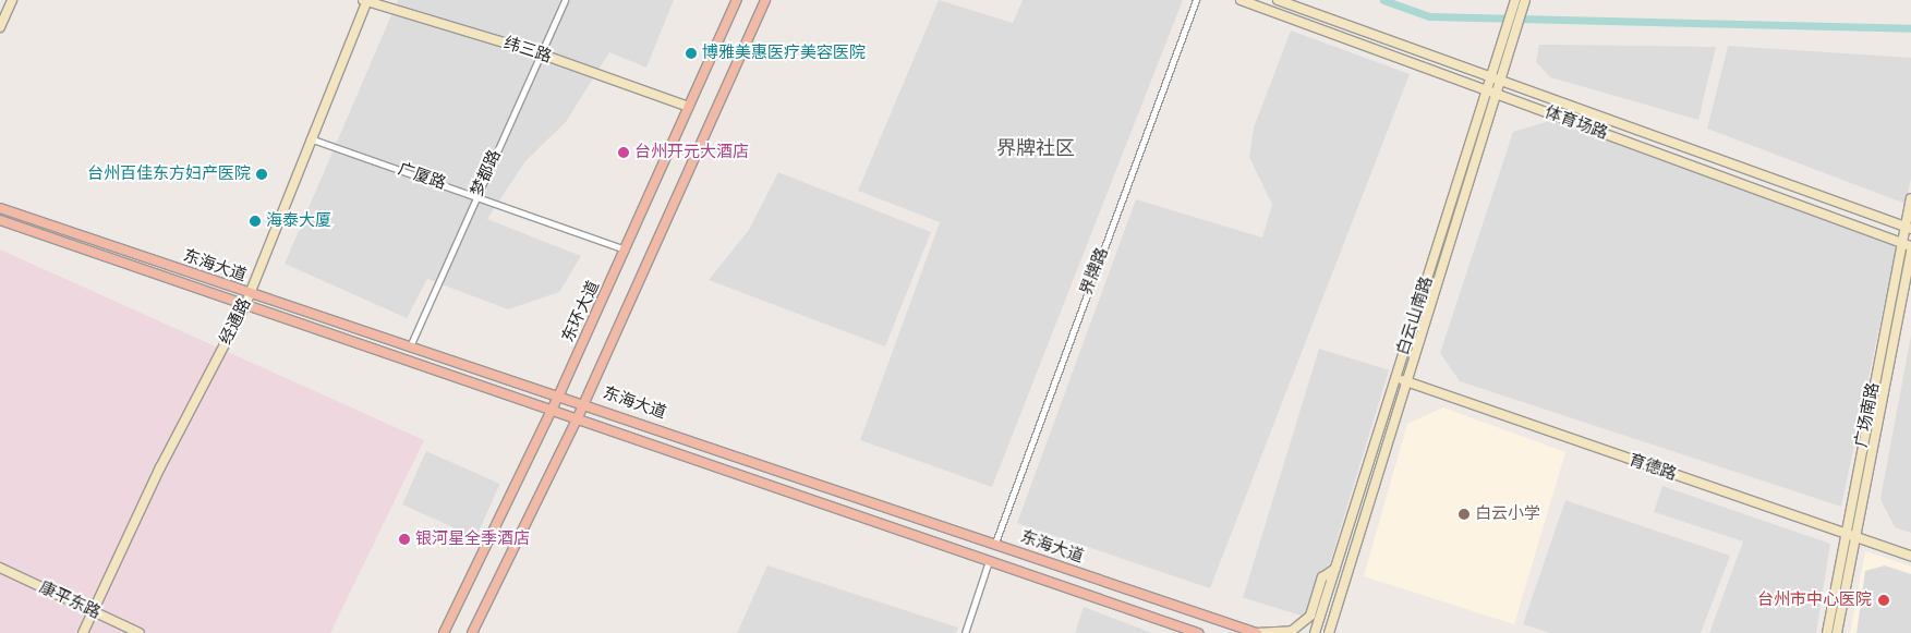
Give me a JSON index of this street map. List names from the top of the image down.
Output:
{
  "streets": {
    "main road": [
      "纬三路",
      "体育场路",
      "东海大道",
      "东环大道",
      "白云山南路",
      "经通路",
      "广场南路",
      "育德路",
      "康平东路"
    ],
    "street": ["梦都路", "广厦路", "界牌路"]
  },
  "crossings": [
    ["纬三路", "梦都路"],
    ["纬三路", "东环大道"],
    ["纬三路", "经通路"],
    ["体育场路", "白云山南路"],
    ["体育场路", "广场南路"],
    ["梦都路", "广厦路"],
    ["梦都路", "东海大道"],
    ["广厦路", "东环大道"],
    ["广厦路", "经通路"],
    ["东海大道", "界牌路"],
    ["东海大道", "东环大道"],
    ["东海大道", "经通路"],
    ["白云山南路", "育德路"],
    ["经通路", "康平东路"],
    ["广场南路", "育德路"]
  ],
  "districts": ["界牌社区"],
  "places": [
    "博雅美惠医疗美容医院",
    "台州开元大酒店",
    "台州百佳东方妇产医院",
    "海泰大厦",
    "白云小学",
    "银河星全季酒店",
    "台州市中心医院"
  ]
}
